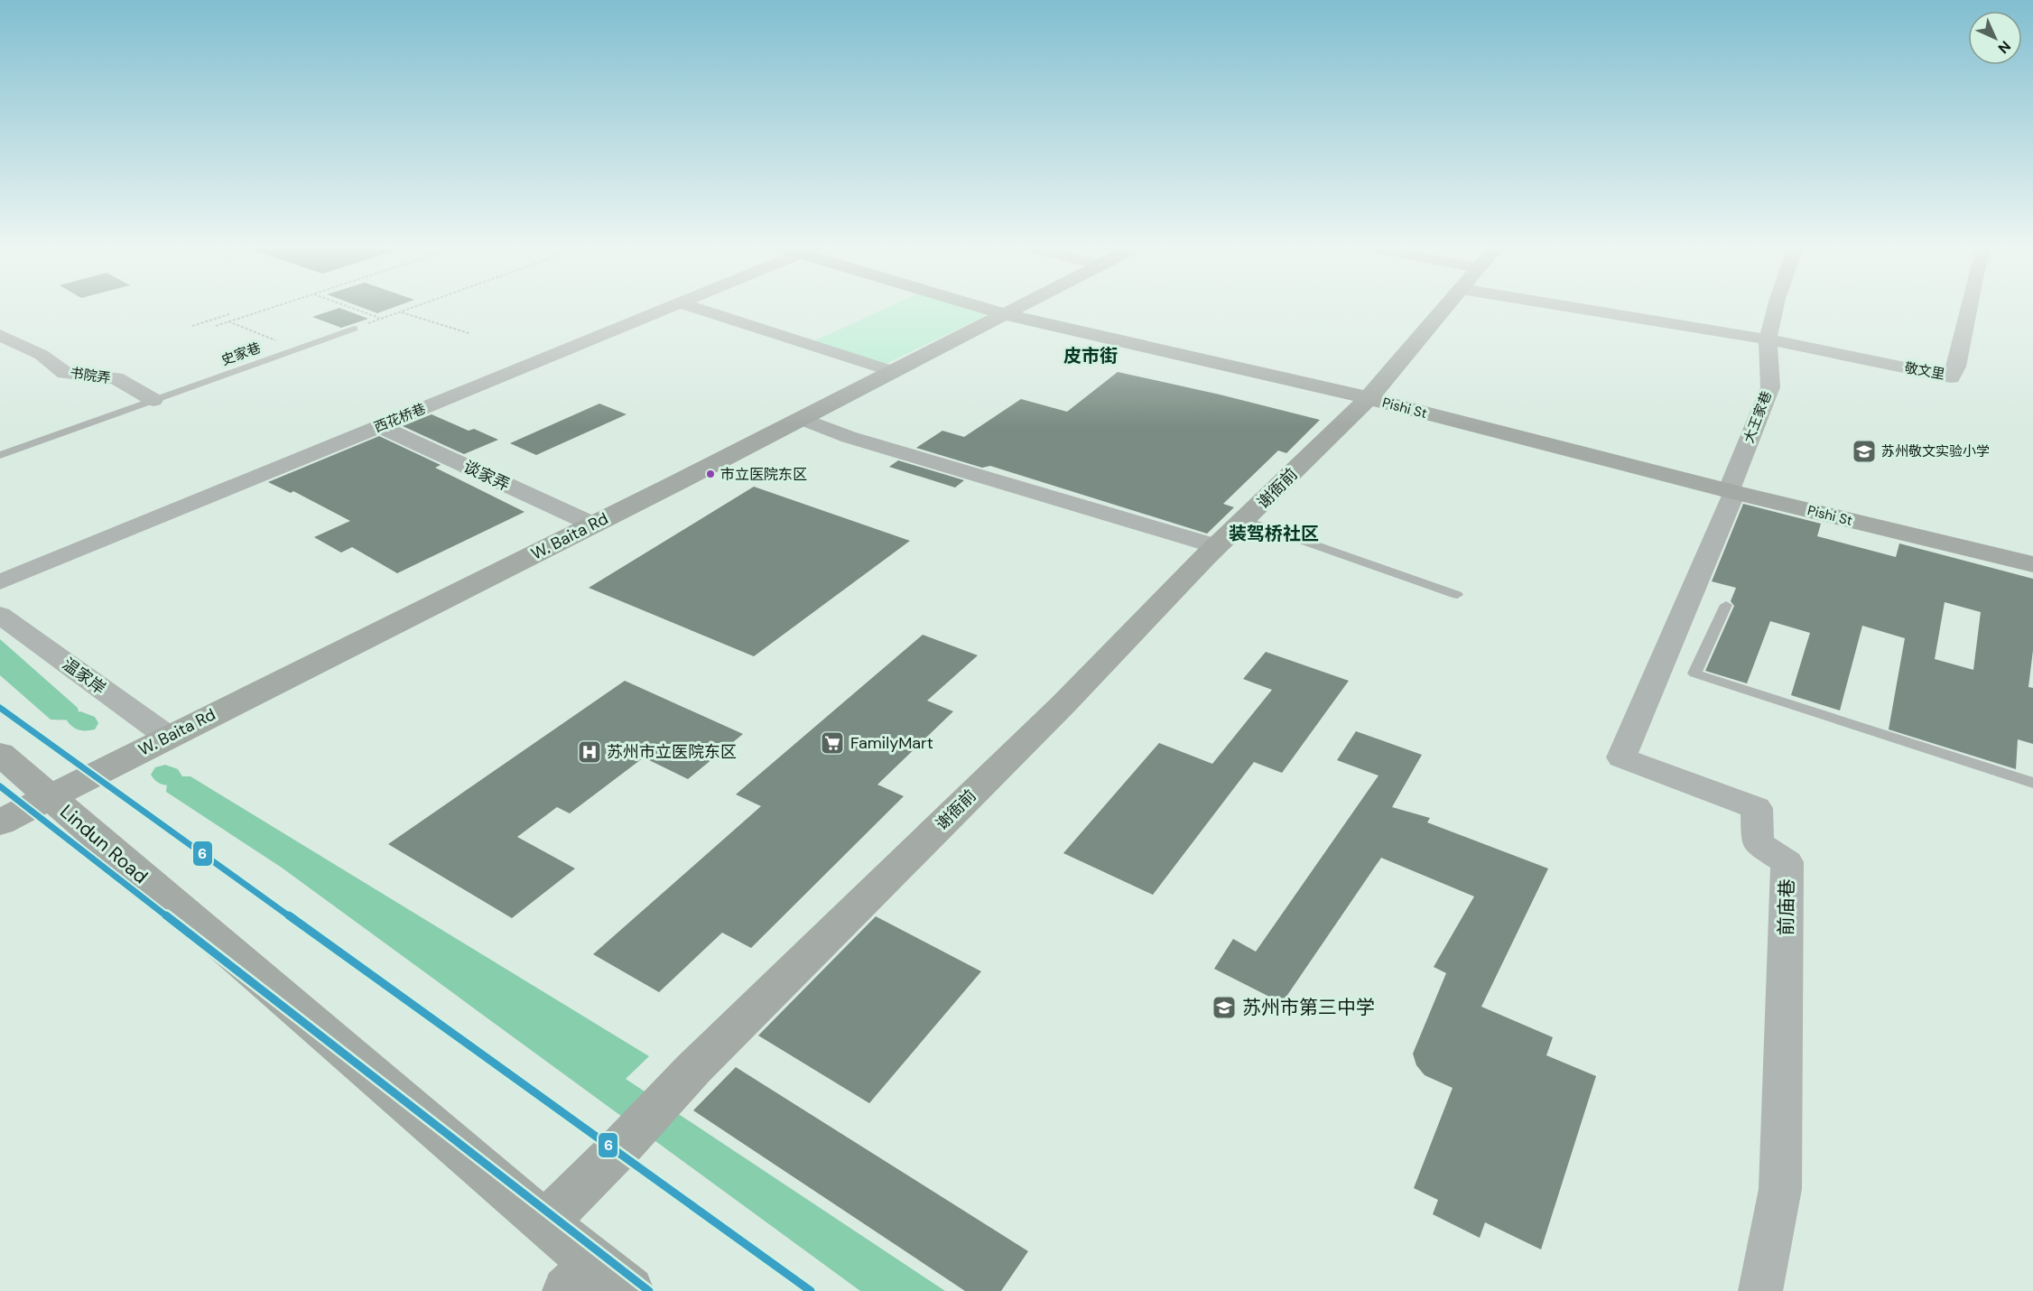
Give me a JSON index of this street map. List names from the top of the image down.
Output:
{
  "streets": {
    "street": [
      "敬文里",
      "书院弄",
      "Pishi St",
      "大王家巷",
      "西花桥巷",
      "谈家弄",
      "谢衙前",
      "W. Baita Rd",
      "温家岸",
      "Lindun Road",
      "前庙巷"
    ],
    "lane": ["史家巷"]
  },
  "crossings": [
    ["史家巷", "书院弄"],
    ["敬文里", "大王家巷"],
    ["Pishi St", "大王家巷"],
    ["Pishi St", "谢衙前"],
    ["Pishi St", "W. Baita Rd"],
    ["Pishi St", "前庙巷"],
    ["大王家巷", "前庙巷"],
    ["西花桥巷", "谈家弄"],
    ["谈家弄", "W. Baita Rd"],
    ["谢衙前", "Lindun Road"],
    ["W. Baita Rd", "温家岸"],
    ["W. Baita Rd", "Lindun Road"]
  ],
  "districts": ["皮市街", "装驾桥社区"],
  "places": {
    "school or university": ["苏州敬文实验小学", "苏州市第三中学"],
    "other": ["市立医院东区"],
    "supermarket": ["FamilyMart"],
    "hospital": ["苏州市立医院东区"]
  },
  "lines": ["transit line 6"],
  "north": "bottom right"
}
